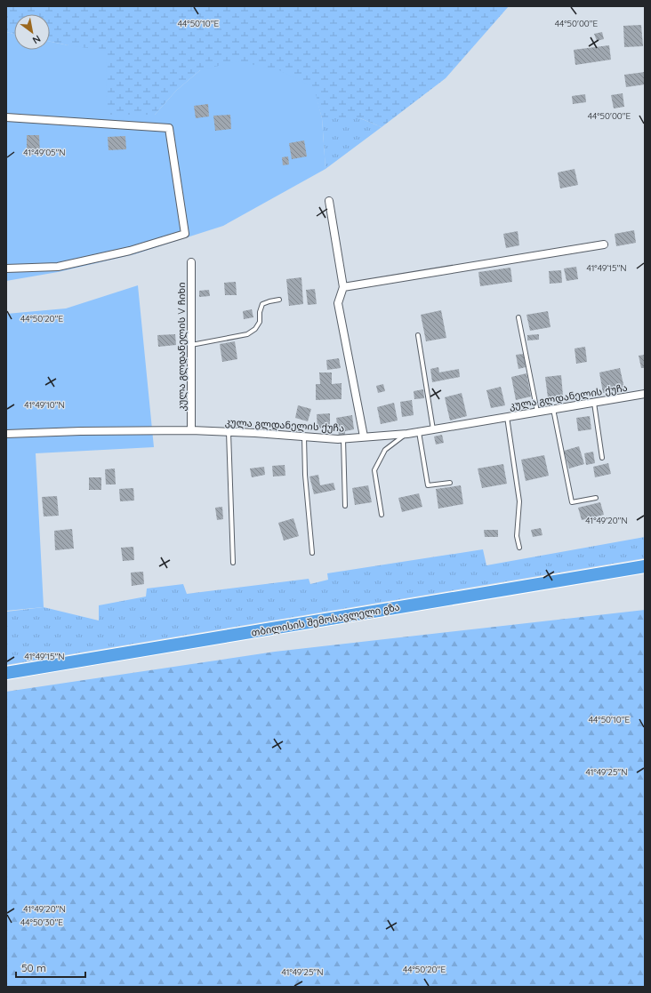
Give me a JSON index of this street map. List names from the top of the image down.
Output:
{
  "streets": {
    "highway": ["თბილისის შემოსავლელი გზა"],
    "street": ["კულა გლდანელის V ჩიხი", "კულა გლდანელის ქუჩა"]
  },
  "crossings": [
    ["კულა გლდანელის V ჩიხი", "კულა გლდანელის ქუჩა"]
  ],
  "scale_bar": "50 m",
  "north": "bottom right",
  "coordinates": [
    "44°50'10\"E",
    "44°50'00\"E",
    "41°49'05\"N",
    "41°49'15\"N",
    "44°50'20\"E",
    "41°49'10\"N",
    "41°49'20\"N",
    "41°49'25\"N",
    "44°50'30\"E"
  ]
}
